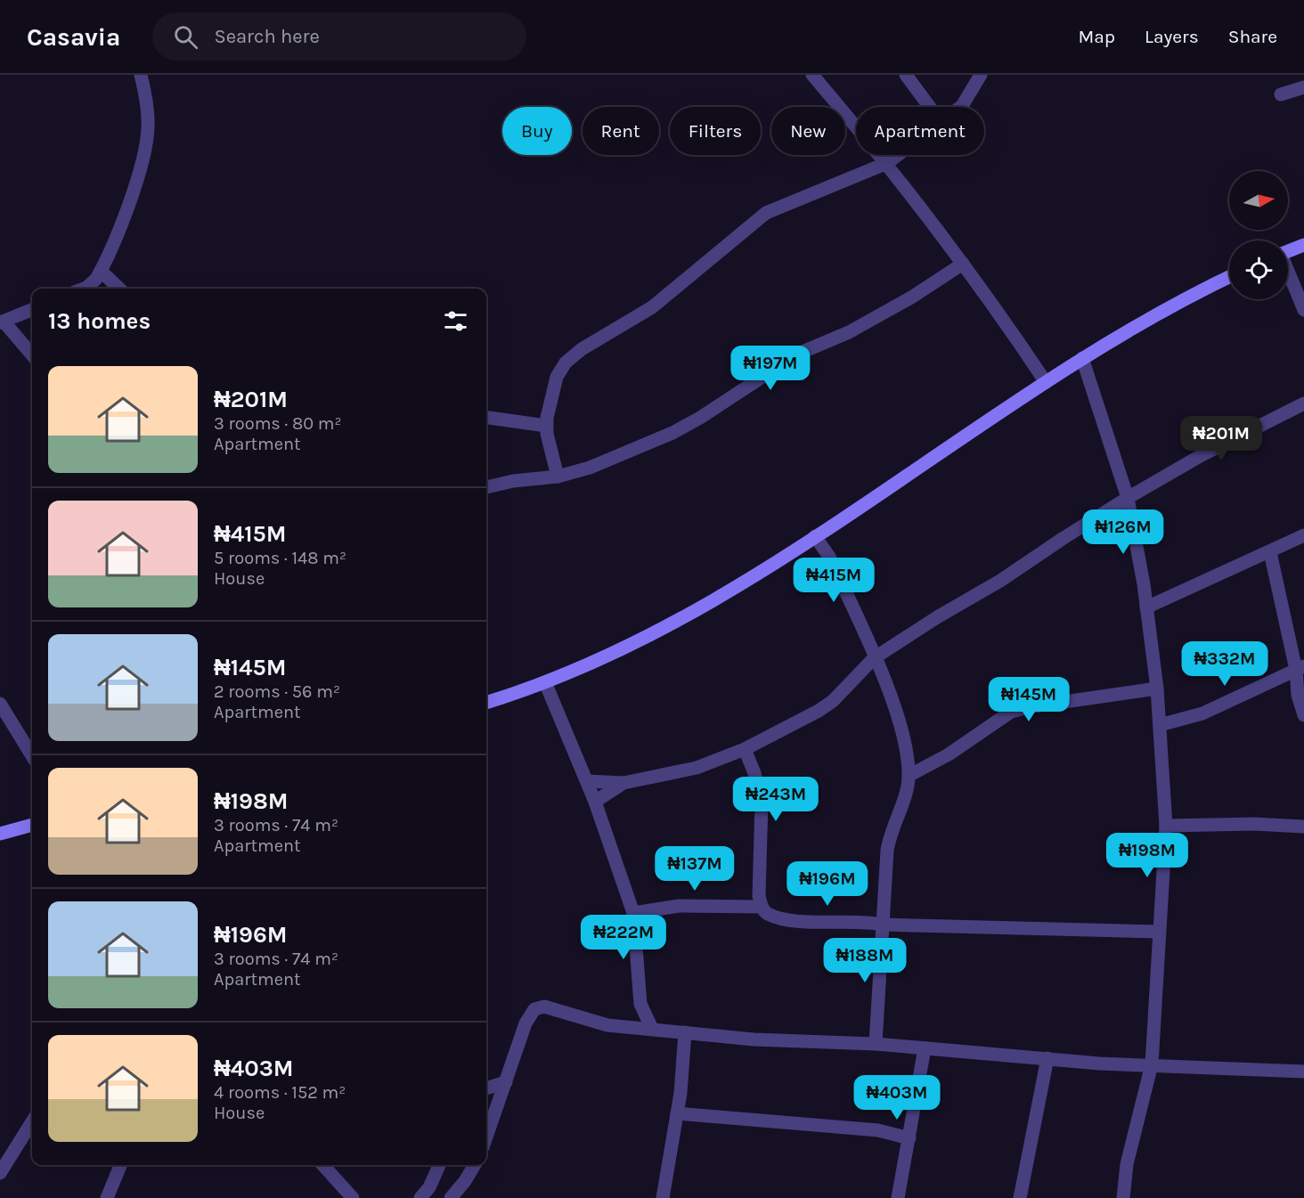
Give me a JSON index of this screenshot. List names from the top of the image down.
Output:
{
  "north": "right",
  "page": {
    "header": "Casavia",
    "search": "Search here",
    "nav": ["Map", "Layers", "Share"],
    "chip": [
      "Buy",
      "Rent",
      "Filters",
      "New",
      "Apartment"
    ],
    "heading": "13 homes",
    "price": [
      "₦197M",
      "₦201M",
      "₦126M",
      "₦415M",
      "₦332M",
      "₦145M",
      "₦243M",
      "₦198M",
      "₦137M",
      "₦196M",
      "₦222M",
      "₦188M",
      "₦403M"
    ],
    "list": [
      {
        "name": "₦201M",
        "note": "3 rooms · 80 m² · Apartment"
      },
      {
        "name": "₦415M",
        "note": "5 rooms · 148 m² · House"
      },
      {
        "name": "₦145M",
        "note": "2 rooms · 56 m² · Apartment"
      },
      {
        "name": "₦198M",
        "note": "3 rooms · 74 m² · Apartment"
      },
      {
        "name": "₦196M",
        "note": "3 rooms · 74 m² · Apartment"
      },
      {
        "name": "₦403M",
        "note": "4 rooms · 152 m² · House"
      }
    ]
  }
}
